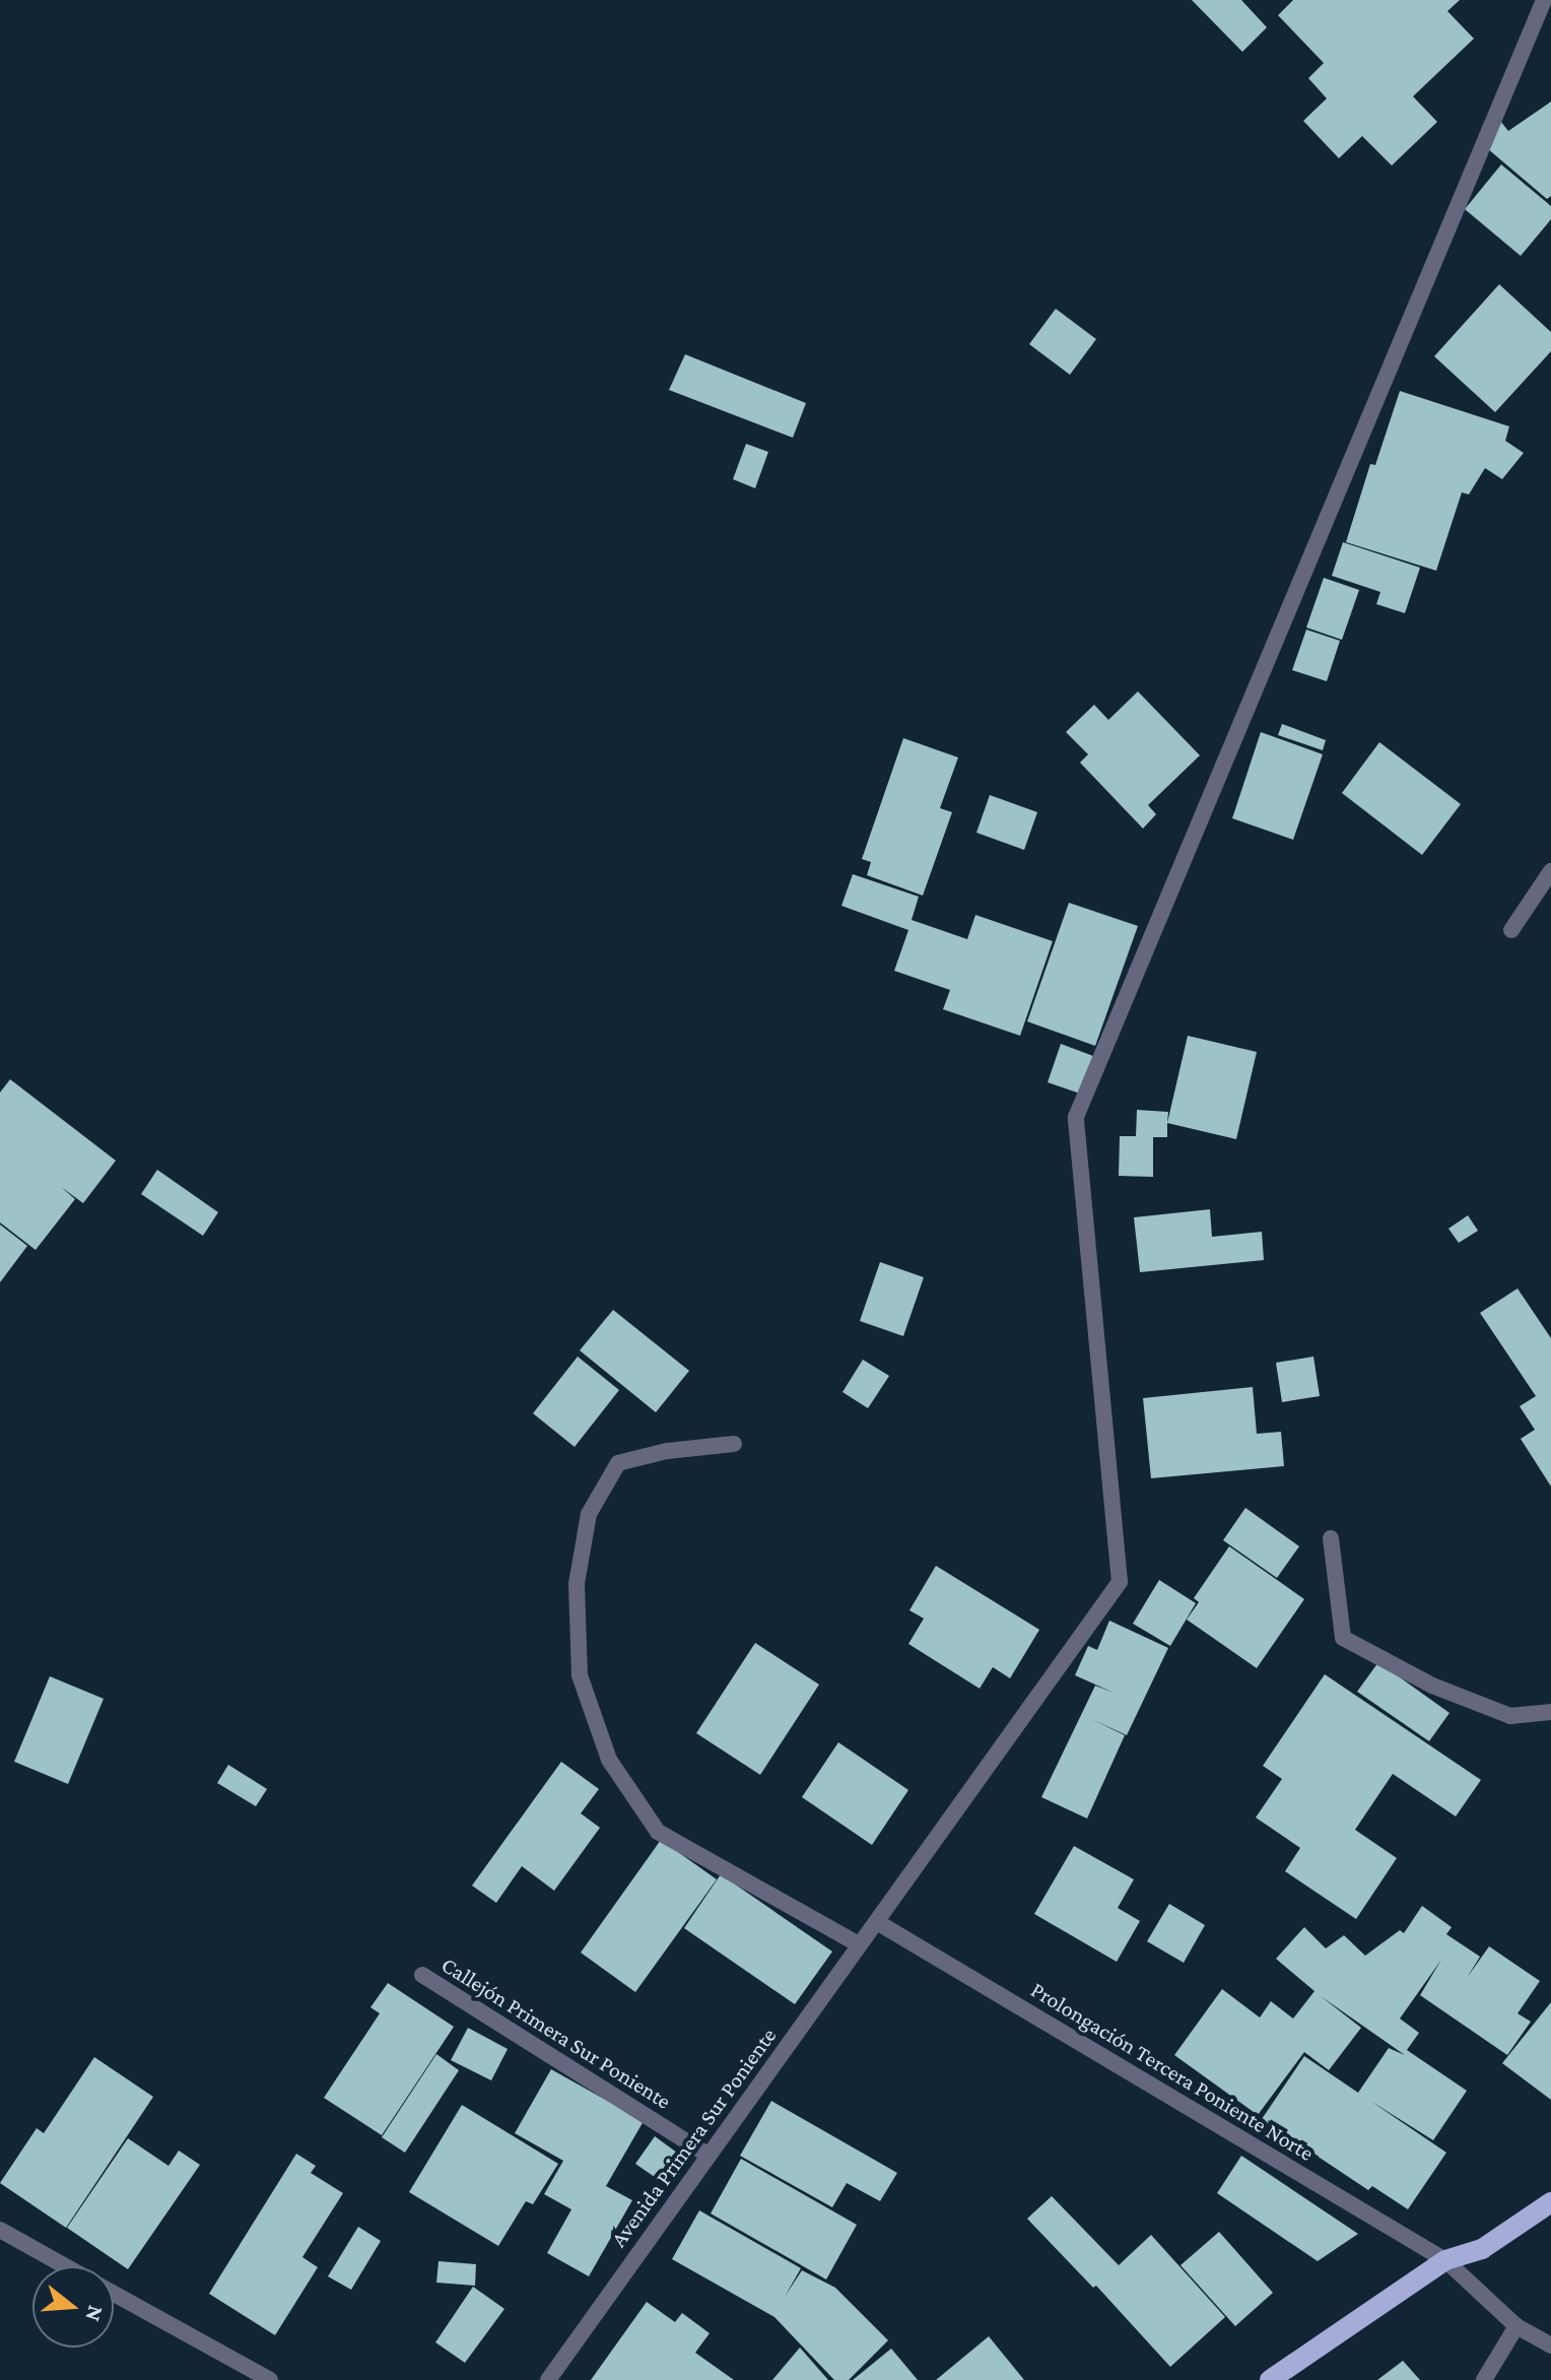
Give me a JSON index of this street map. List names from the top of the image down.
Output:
{
  "streets": {
    "street": ["Callejón Primera Sur Poniente", "Prolongación Tercera Poniente Norte", "Avenida Primera Sur Poniente"]
  },
  "crossings": [
    ["Callejón Primera Sur Poniente", "Avenida Primera Sur Poniente"],
    ["Prolongación Tercera Poniente Norte", "Avenida Primera Sur Poniente"]
  ],
  "north": "right"
}
